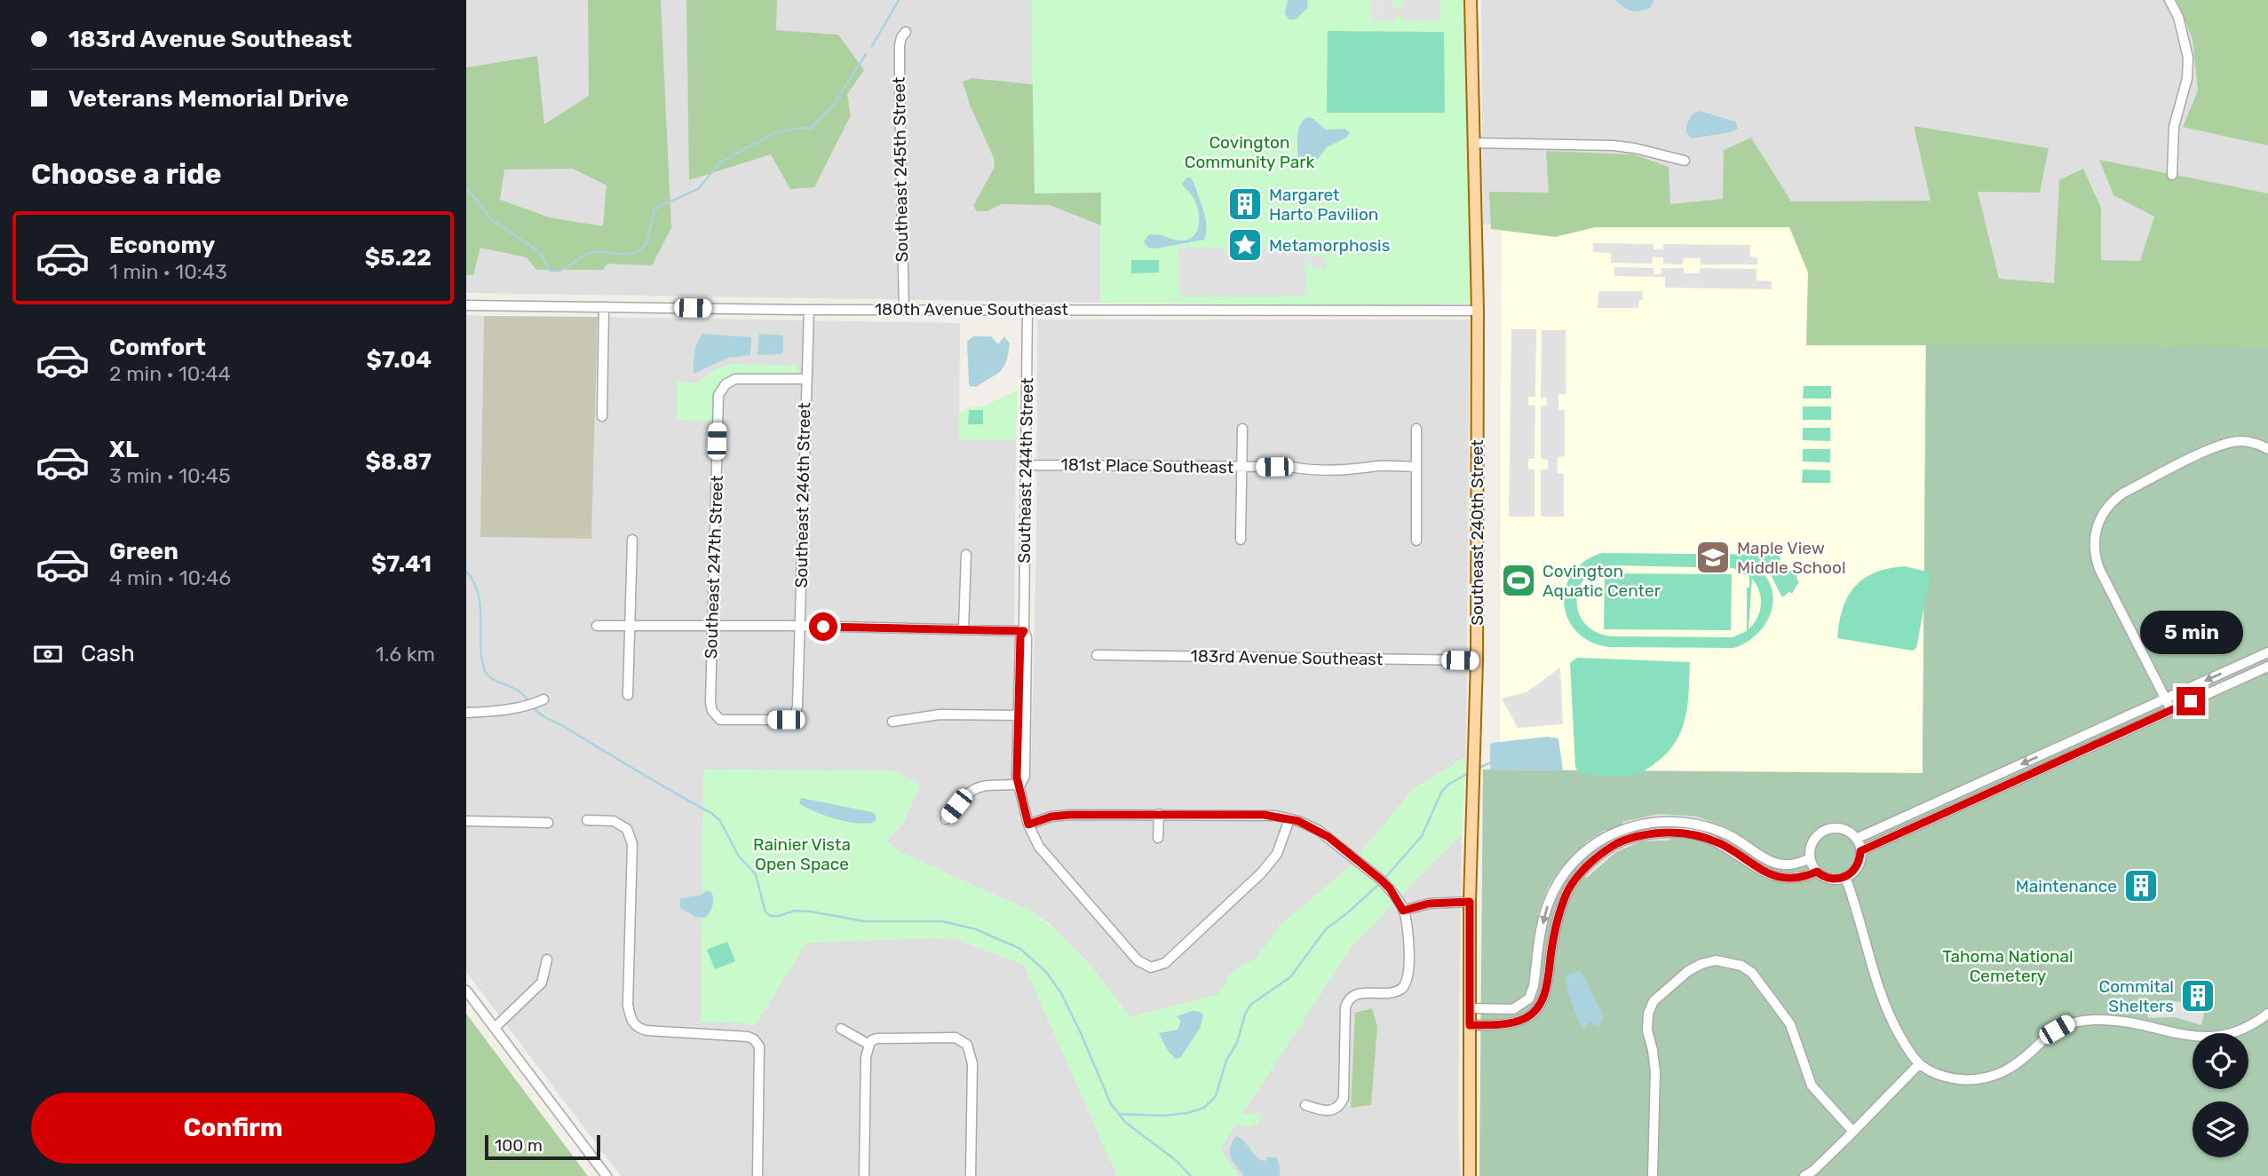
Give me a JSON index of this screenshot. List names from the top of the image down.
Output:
{
  "streets": {
    "main road": ["Southeast 240th Street"],
    "street": [
      "Southeast 245th Street",
      "180th Avenue Southeast",
      "181st Place Southeast",
      "Southeast 244th Street",
      "Southeast 246th Street",
      "Southeast 247th Street",
      "183rd Avenue Southeast"
    ]
  },
  "crossings": [
    ["Southeast 245th Street", "180th Avenue Southeast"],
    ["180th Avenue Southeast", "Southeast 244th Street"],
    ["180th Avenue Southeast", "Southeast 246th Street"],
    ["180th Avenue Southeast", "Southeast 240th Street"],
    ["181st Place Southeast", "Southeast 244th Street"],
    ["Southeast 246th Street", "Southeast 247th Street"],
    ["Southeast 240th Street", "183rd Avenue Southeast"]
  ],
  "parks": ["Covington Community Park", "Rainier Vista Open Space", "Tahoma National Cemetery"],
  "places": {
    "building": ["Margaret Harto Pavilion", "Maintenance", "Commital Shelters"],
    "place": ["Metamorphosis"],
    "school or university": ["Maple View Middle School"],
    "sports": ["Covington Aquatic Center"]
  },
  "scale_bar": "100 m",
  "page": {
    "banner": ["183rd Avenue Southeast", "Veterans Memorial Drive"],
    "heading": "Choose a ride",
    "list": [
      {
        "name": "Economy",
        "note": "1 min · 10:43",
        "value": "$5.22"
      },
      {
        "name": "Comfort",
        "note": "2 min · 10:44",
        "value": "$7.04"
      },
      {
        "name": "XL",
        "note": "3 min · 10:45",
        "value": "$8.87"
      },
      {
        "name": "Green",
        "note": "4 min · 10:46",
        "value": "$7.41"
      }
    ],
    "bubble": "5 min",
    "pay": ["Cash", "1.6 km"],
    "buttons": "Confirm",
    "scale": "100 m"
  }
}
